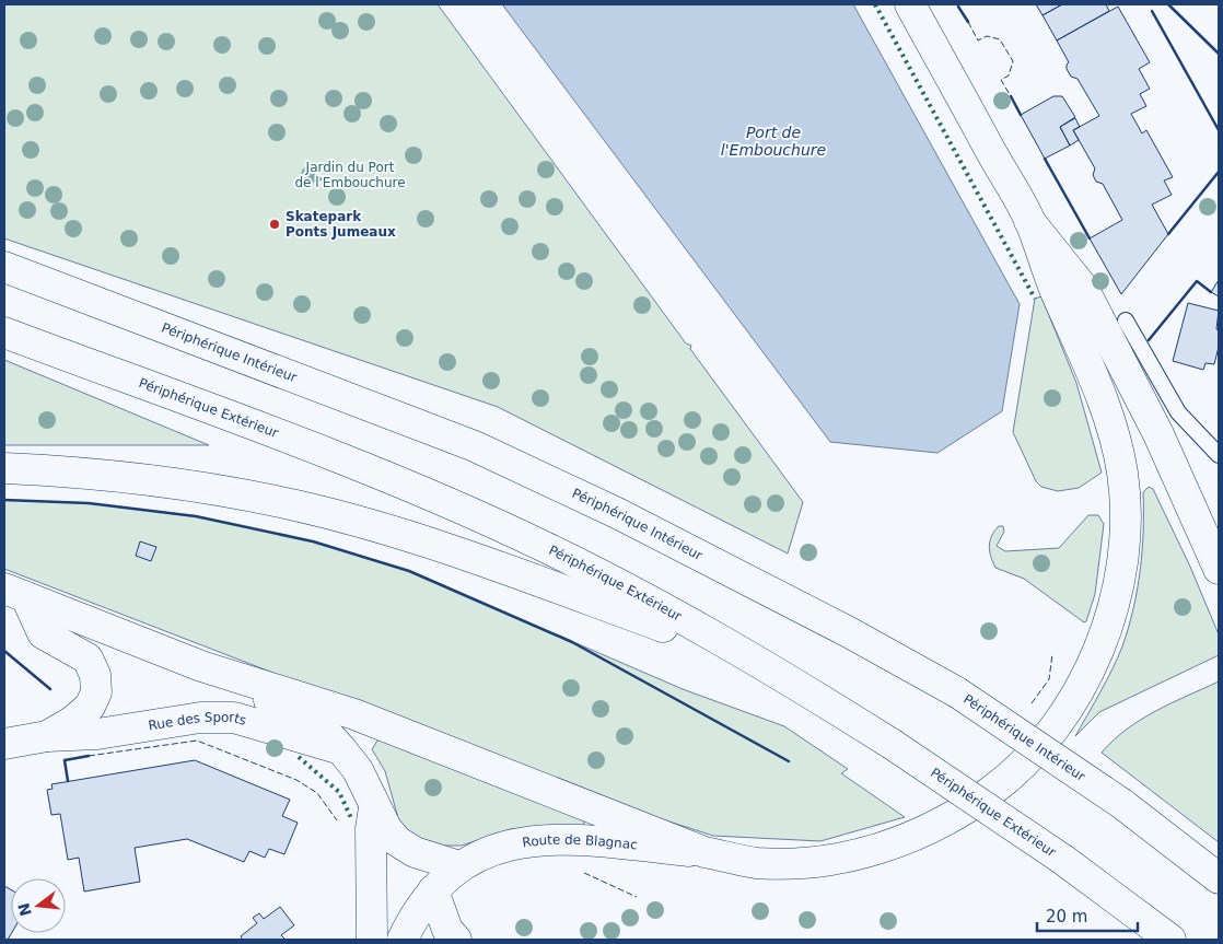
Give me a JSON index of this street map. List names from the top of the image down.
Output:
{
  "streets": {
    "main road": [
      "Périphérique Intérieur",
      "Périphérique Extérieur",
      "Rue des Sports",
      "Route de Blagnac"
    ]
  },
  "water": ["Port de l'Embouchure"],
  "parks": ["Jardin du Port de l'Embouchure"],
  "places": ["Skatepark Ponts Jumeaux"],
  "scale_bar": "20 m",
  "north": "left"
}
